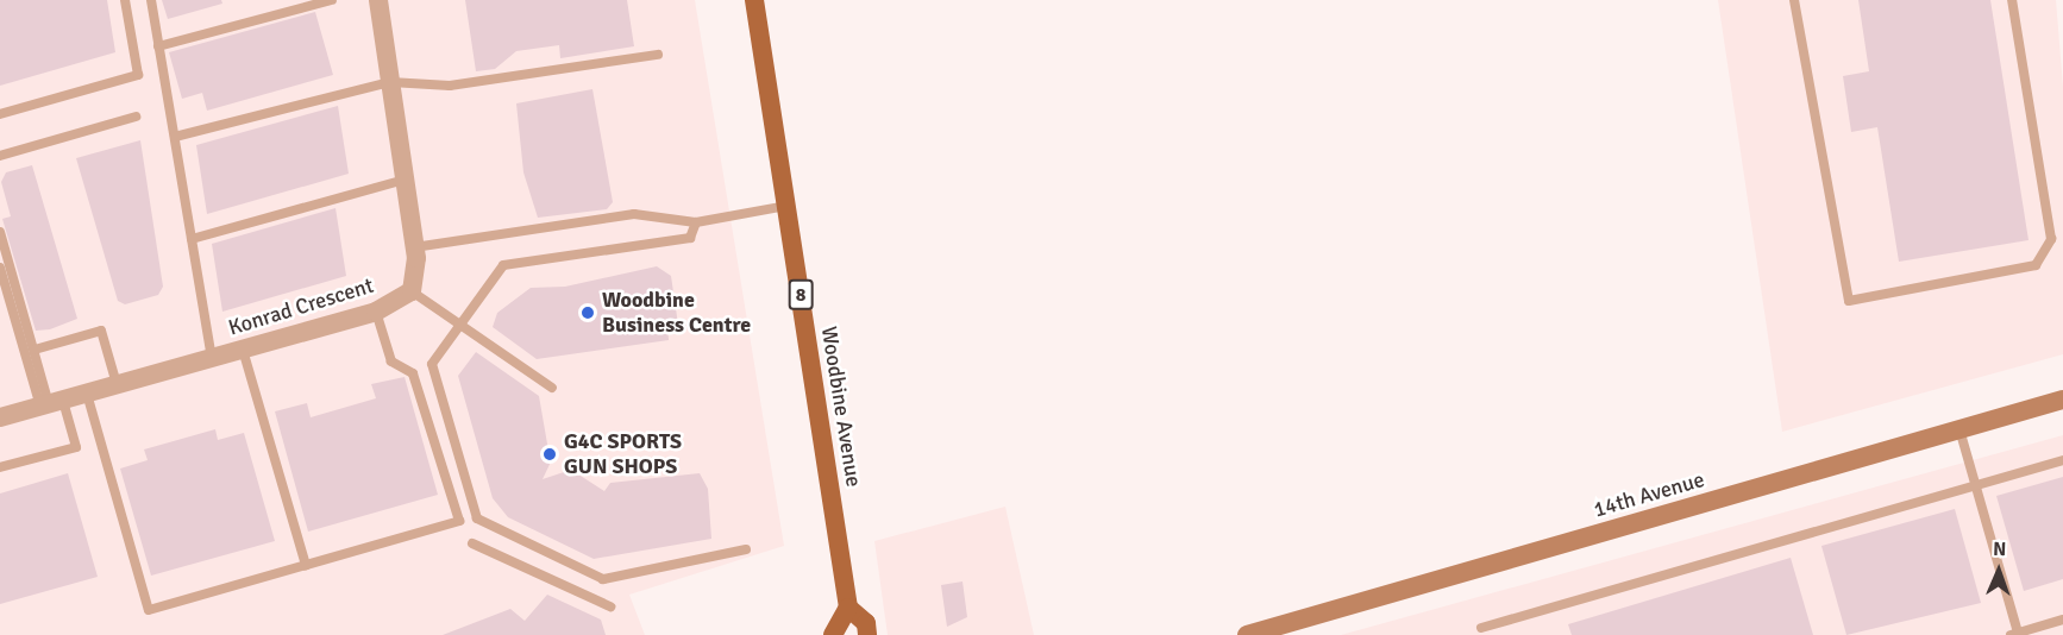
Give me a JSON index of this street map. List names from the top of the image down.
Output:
{
  "streets": {
    "main road": ["8", "Woodbine Avenue", "14th Avenue"],
    "street": ["Konrad Crescent"]
  },
  "places": ["Woodbine Business Centre", "G4C SPORTS GUN SHOPS"],
  "north": "top"
}
